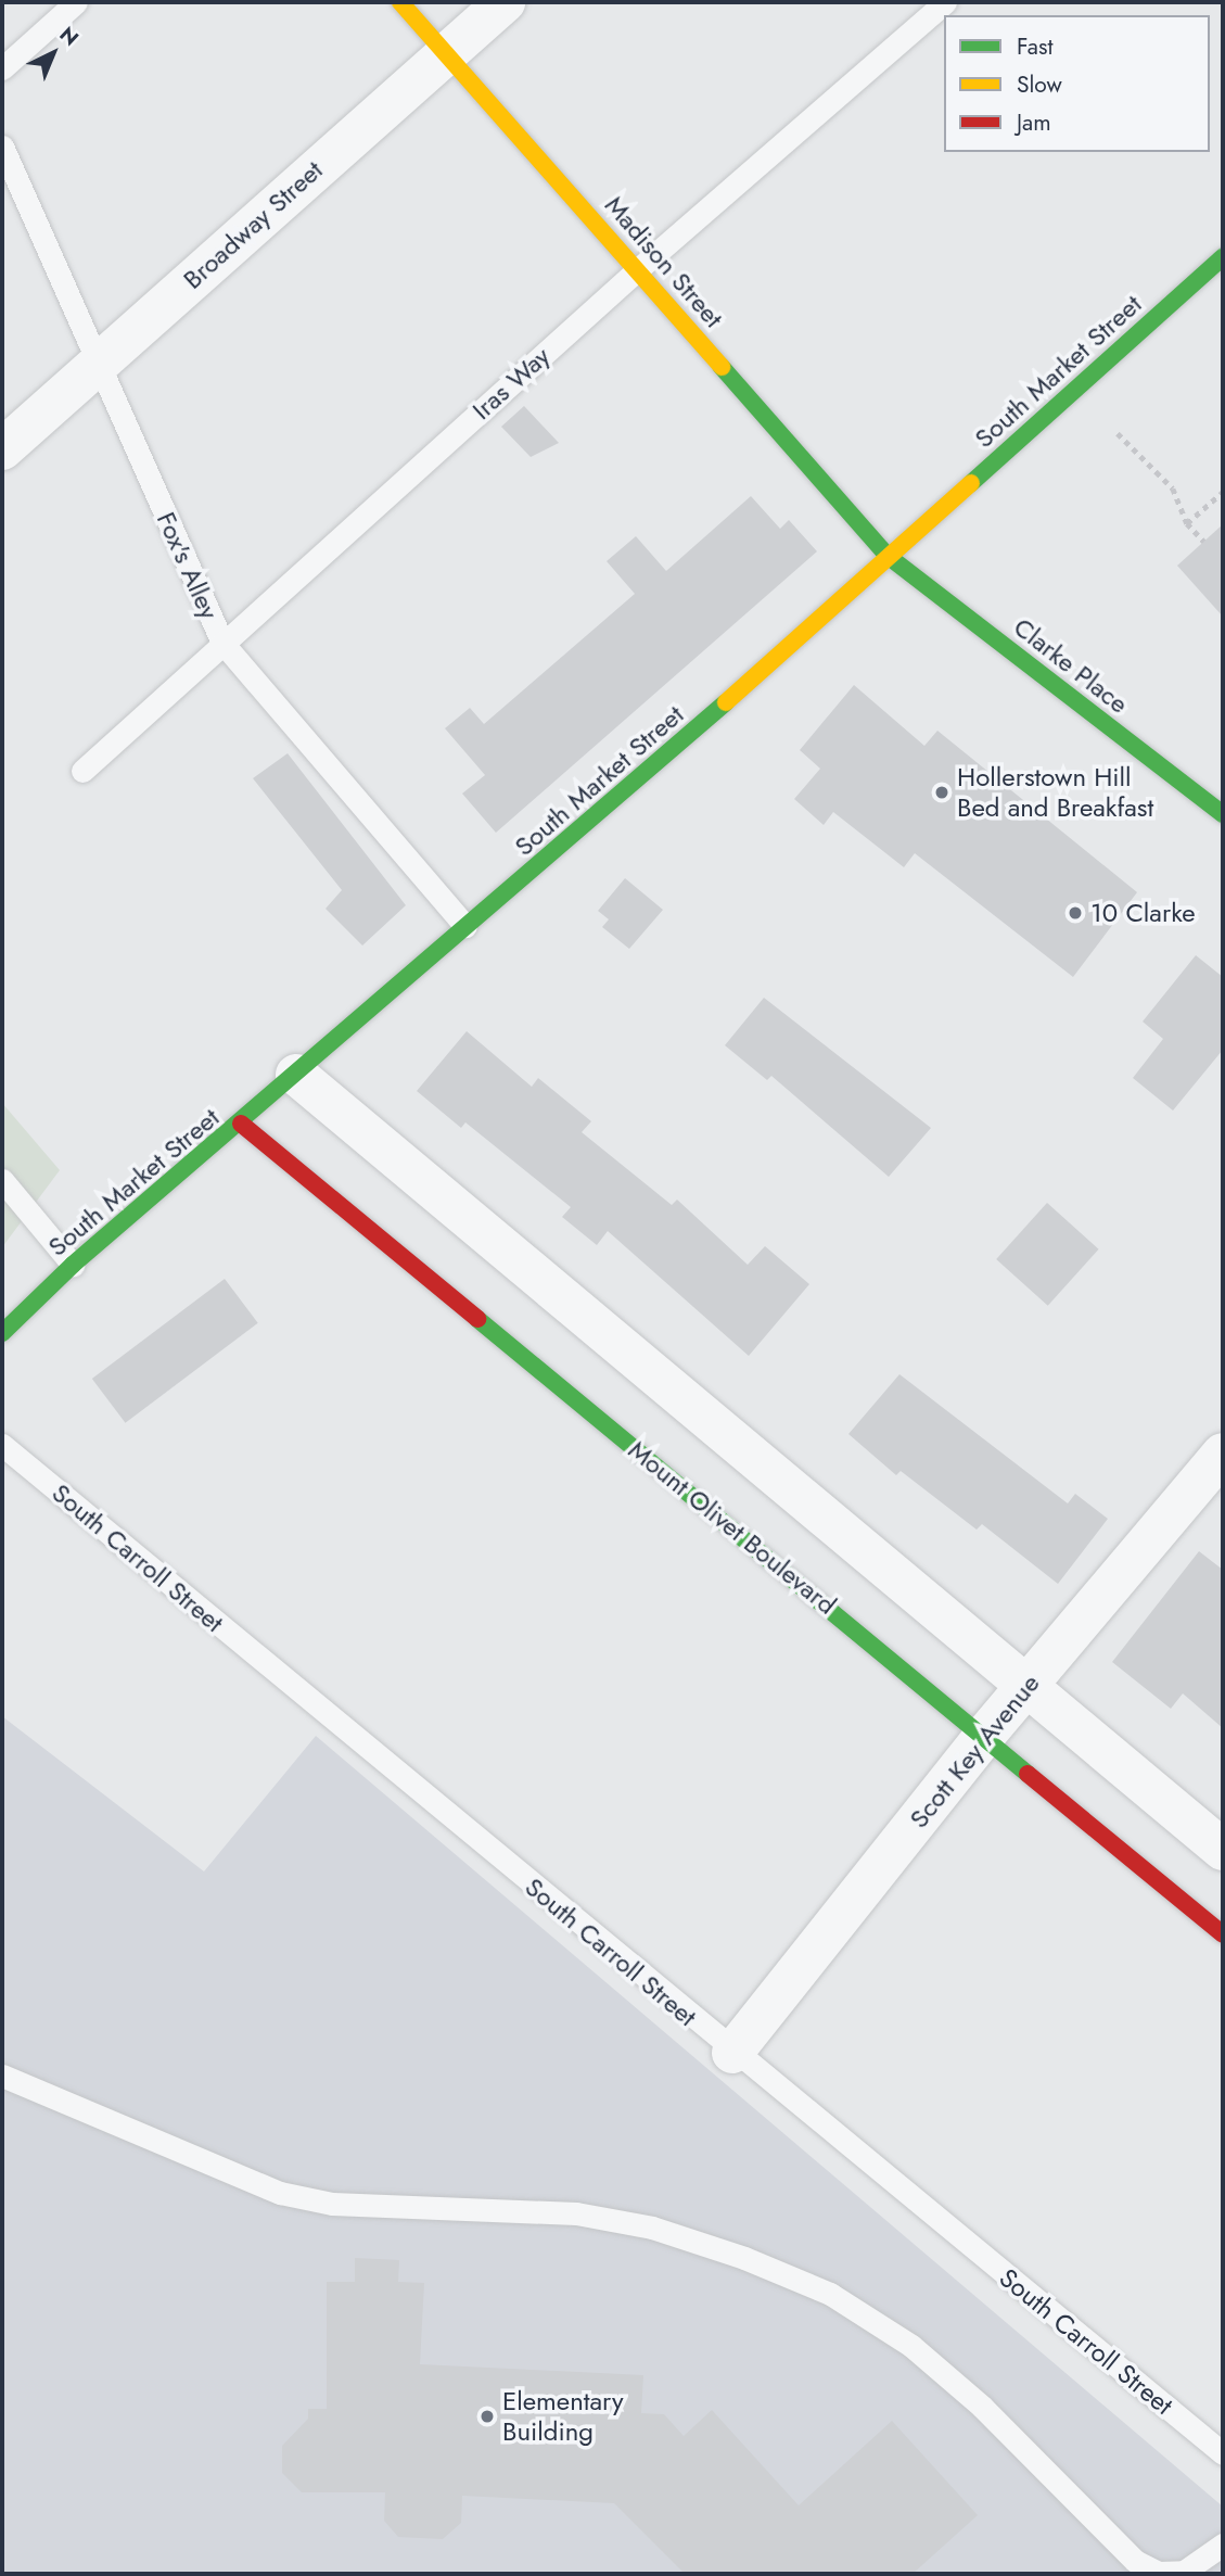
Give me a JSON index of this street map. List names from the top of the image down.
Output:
{
  "streets": {
    "street": [
      "Broadway Street",
      "Madison Street",
      "South Market Street",
      "Clarke Place",
      "Mount Olivet Boulevard",
      "Scott Key Avenue"
    ],
    "lane": ["Iras Way", "Fox's Alley", "South Carroll Street"]
  },
  "crossings": [
    ["Broadway Street", "Madison Street"],
    ["Broadway Street", "Fox's Alley"],
    ["Madison Street", "South Market Street"],
    ["Madison Street", "Iras Way"],
    ["Madison Street", "Clarke Place"],
    ["South Market Street", "Fox's Alley"],
    ["South Market Street", "Clarke Place"],
    ["South Market Street", "Mount Olivet Boulevard"],
    ["Iras Way", "Fox's Alley"],
    ["Mount Olivet Boulevard", "Scott Key Avenue"],
    ["South Carroll Street", "Scott Key Avenue"]
  ],
  "places": ["Hollerstown Hill Bed and Breakfast", "10 Clarke", "Elementary Building"],
  "legend": ["Fast", "Slow", "Jam"],
  "north": "top right"
}
